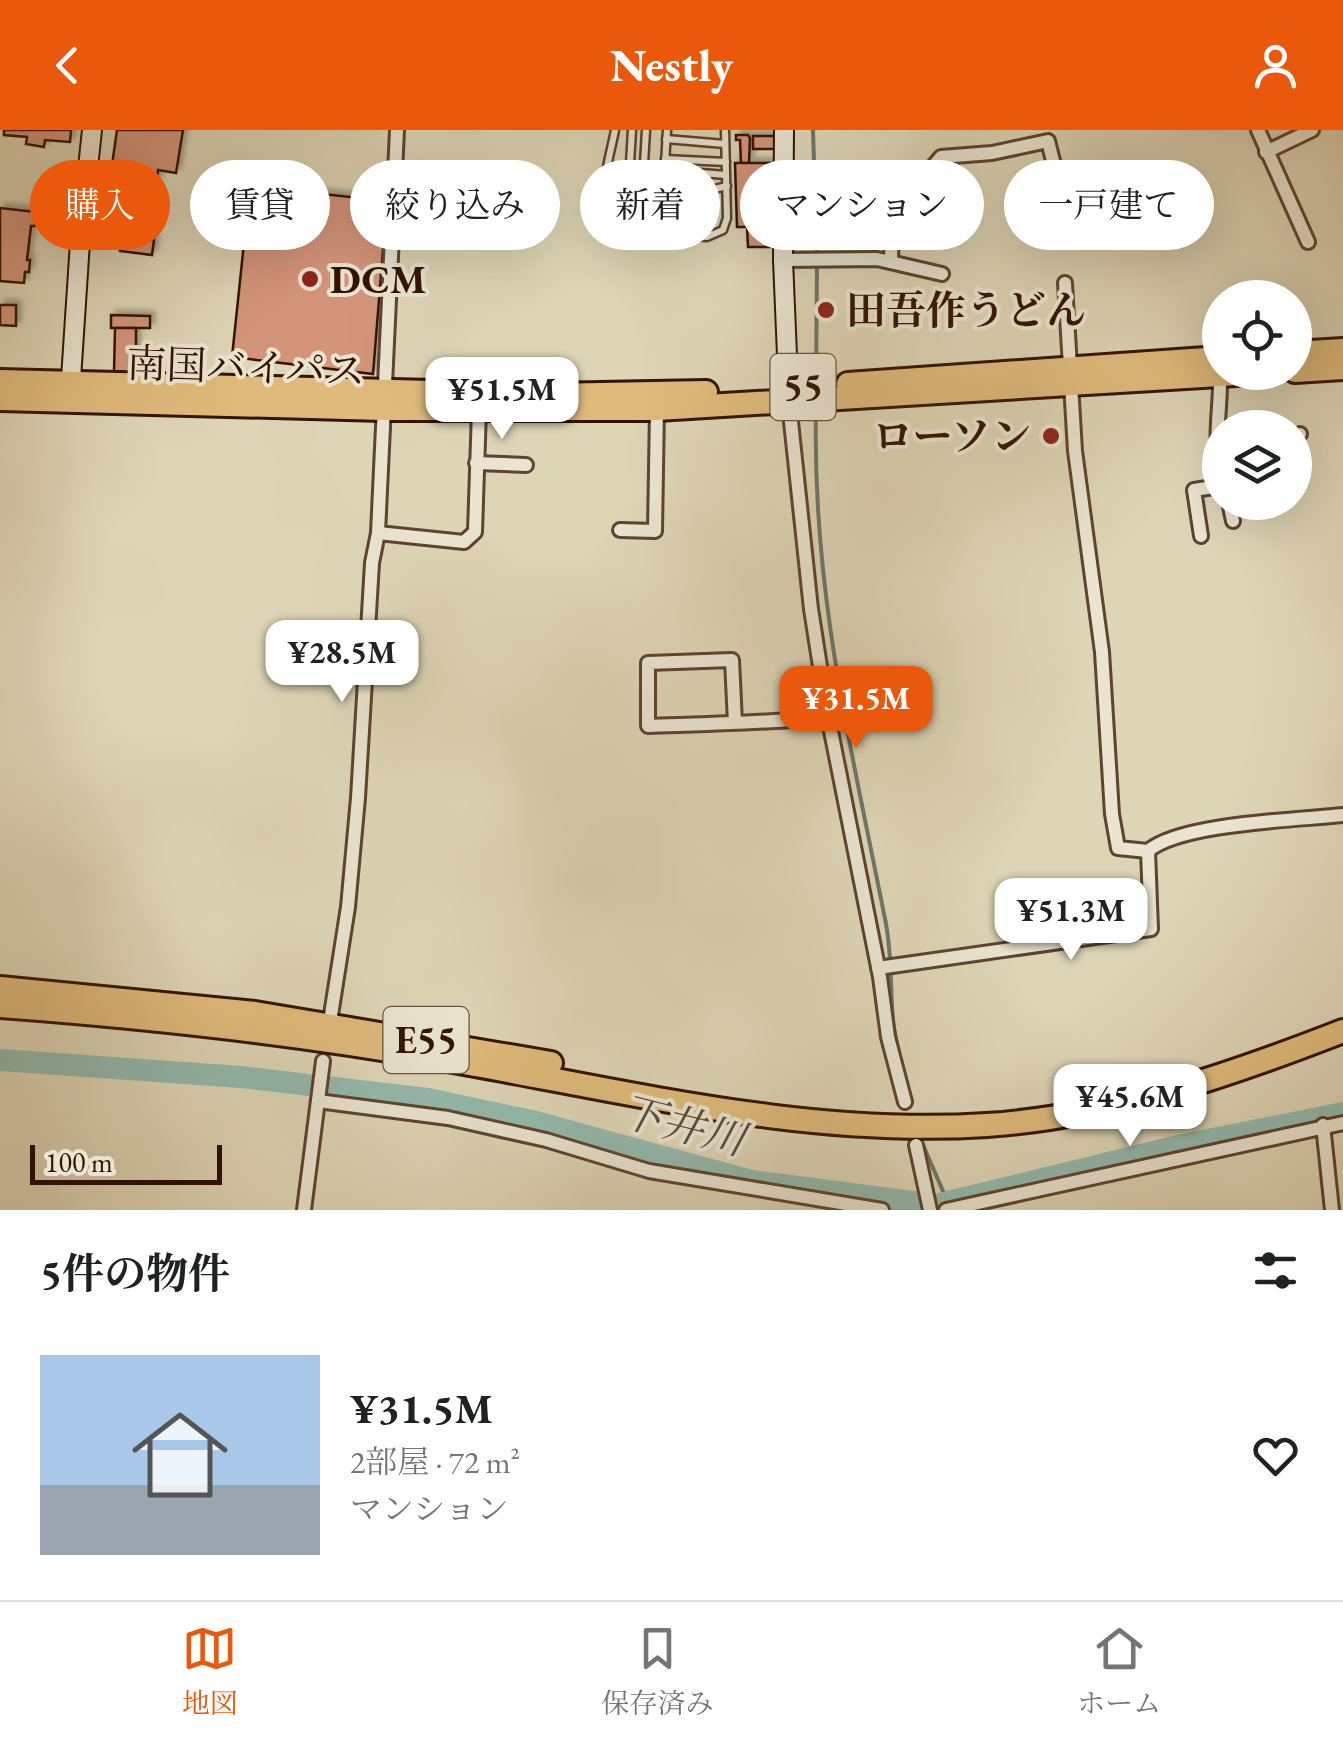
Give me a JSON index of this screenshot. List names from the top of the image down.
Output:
{
  "streets": {
    "highway": ["南国バイパス", "55", "E55"]
  },
  "water": ["下井川"],
  "places": ["DCM", "田吾作うどん", "ローソン"],
  "scale_bar": "100 m",
  "page": {
    "header": "Nestly",
    "chip": [
      "購入",
      "賃貸",
      "絞り込み",
      "新着",
      "マンション",
      "一戸建て"
    ],
    "price": [
      "¥51.5M",
      "¥28.5M",
      "¥31.5M",
      "¥51.3M",
      "¥45.6M"
    ],
    "scale": "100 m",
    "heading": "5件の物件",
    "list": [
      {
        "name": "¥31.5M",
        "note": "2部屋 · 72 m² · マンション"
      }
    ],
    "tabs": ["地図", "保存済み", "ホーム"]
  }
}
